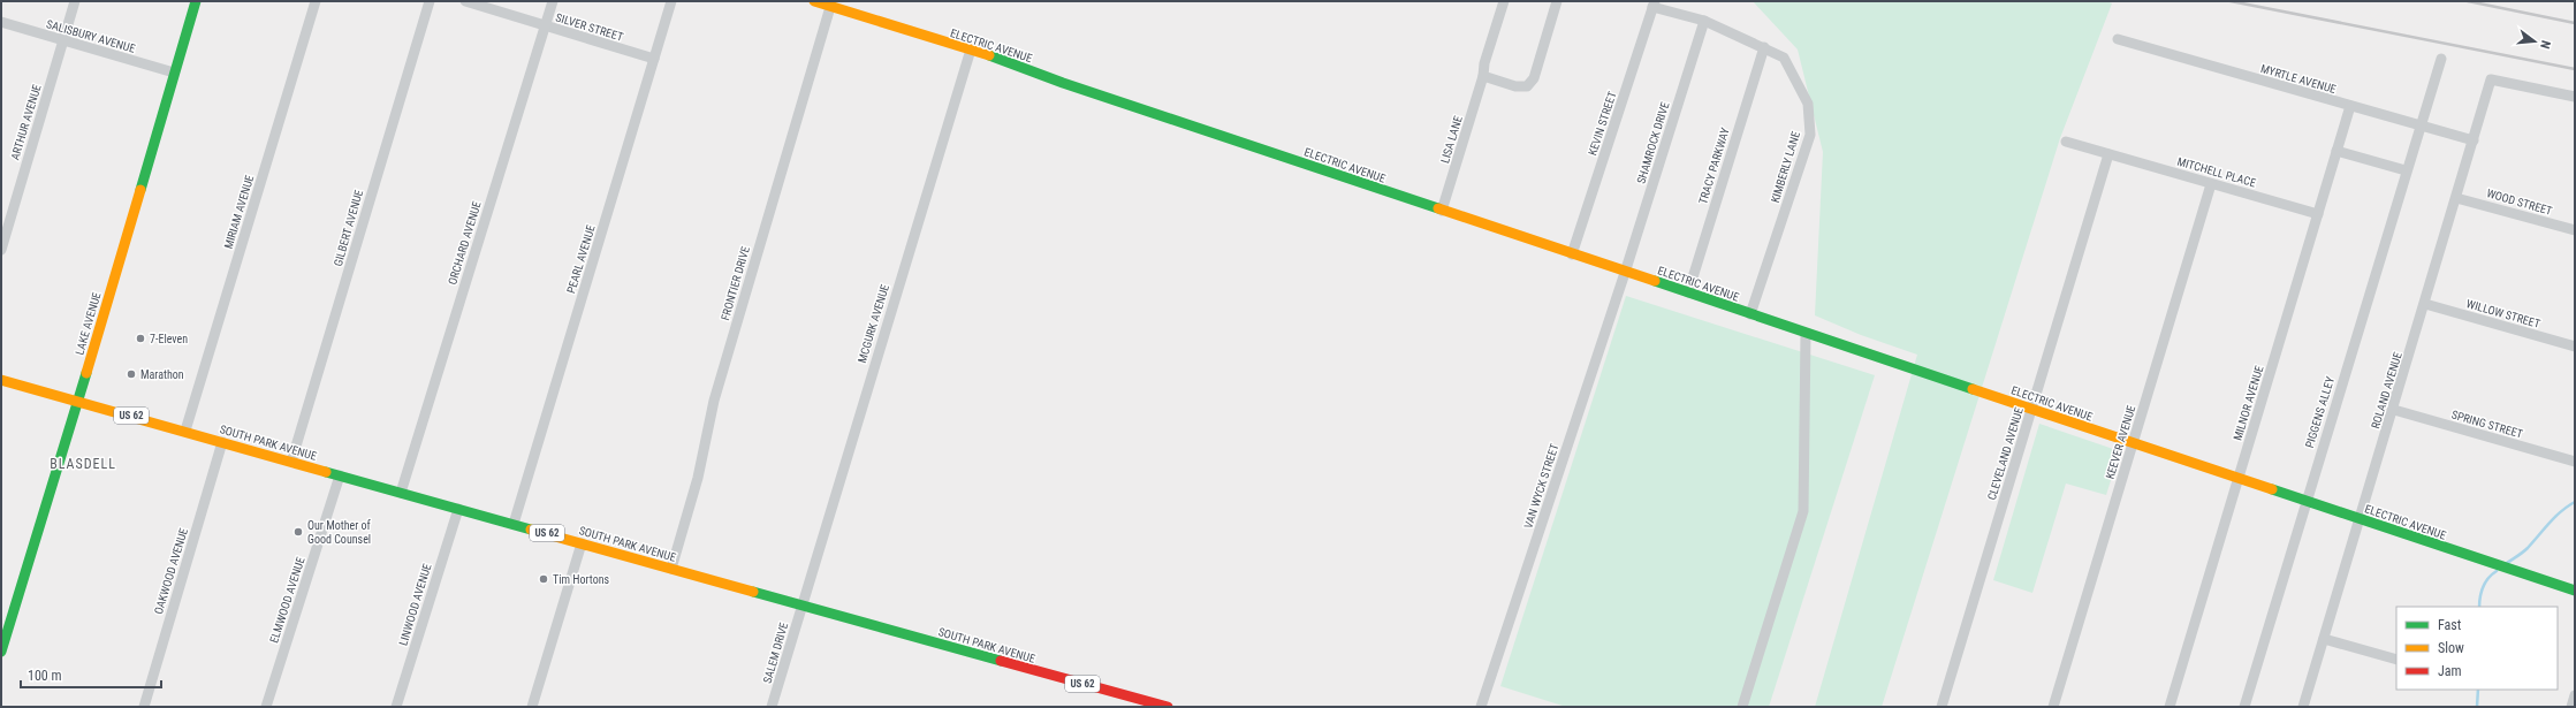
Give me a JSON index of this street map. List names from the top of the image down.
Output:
{
  "streets": {
    "street": [
      "SILVER STREET",
      "SALISBURY AVENUE",
      "ELECTRIC AVENUE",
      "MYRTLE AVENUE",
      "ARTHUR AVENUE",
      "KEVIN STREET",
      "LISA LANE",
      "SHAMROCK DRIVE",
      "TRACY PARKWAY",
      "KIMBERLY LANE",
      "MITCHELL PLACE",
      "WOOD STREET",
      "MIRIAM AVENUE",
      "GILBERT AVENUE",
      "ORCHARD AVENUE",
      "PEARL AVENUE",
      "FRONTIER DRIVE",
      "WILLOW STREET",
      "LAKE AVENUE",
      "MCGURK AVENUE",
      "ROLAND AVENUE",
      "MILNOR AVENUE",
      "PIGGENS ALLEY",
      "US 62",
      "SPRING STREET",
      "SOUTH PARK AVENUE",
      "KEEVER AVENUE",
      "CLEVELAND AVENUE",
      "VAN WYCK STREET",
      "OAKWOOD AVENUE",
      "ELMWOOD AVENUE",
      "LINWOOD AVENUE",
      "SALEM DRIVE"
    ]
  },
  "crossings": [
    ["SILVER STREET", "ORCHARD AVENUE"],
    ["SILVER STREET", "PEARL AVENUE"],
    ["SALISBURY AVENUE", "ARTHUR AVENUE"],
    ["SALISBURY AVENUE", "LAKE AVENUE"],
    ["ELECTRIC AVENUE", "KEVIN STREET"],
    ["ELECTRIC AVENUE", "LISA LANE"],
    ["ELECTRIC AVENUE", "SHAMROCK DRIVE"],
    ["ELECTRIC AVENUE", "TRACY PARKWAY"],
    ["ELECTRIC AVENUE", "KIMBERLY LANE"],
    ["ELECTRIC AVENUE", "FRONTIER DRIVE"],
    ["ELECTRIC AVENUE", "MCGURK AVENUE"],
    ["ELECTRIC AVENUE", "ROLAND AVENUE"],
    ["ELECTRIC AVENUE", "MILNOR AVENUE"],
    ["ELECTRIC AVENUE", "PIGGENS ALLEY"],
    ["ELECTRIC AVENUE", "KEEVER AVENUE"],
    ["ELECTRIC AVENUE", "CLEVELAND AVENUE"],
    ["ELECTRIC AVENUE", "VAN WYCK STREET"],
    ["MYRTLE AVENUE", "ROLAND AVENUE"],
    ["MYRTLE AVENUE", "MILNOR AVENUE"],
    ["MYRTLE AVENUE", "PIGGENS ALLEY"],
    ["KEVIN STREET", "KIMBERLY LANE"],
    ["SHAMROCK DRIVE", "KIMBERLY LANE"],
    ["SHAMROCK DRIVE", "VAN WYCK STREET"],
    ["TRACY PARKWAY", "KIMBERLY LANE"],
    ["MITCHELL PLACE", "MILNOR AVENUE"],
    ["MITCHELL PLACE", "KEEVER AVENUE"],
    ["MITCHELL PLACE", "CLEVELAND AVENUE"],
    ["WOOD STREET", "ROLAND AVENUE"],
    ["MIRIAM AVENUE", "SOUTH PARK AVENUE"],
    ["GILBERT AVENUE", "SOUTH PARK AVENUE"],
    ["ORCHARD AVENUE", "SOUTH PARK AVENUE"],
    ["PEARL AVENUE", "SOUTH PARK AVENUE"],
    ["FRONTIER DRIVE", "SOUTH PARK AVENUE"],
    ["WILLOW STREET", "ROLAND AVENUE"],
    ["LAKE AVENUE", "SOUTH PARK AVENUE"],
    ["MCGURK AVENUE", "SOUTH PARK AVENUE"],
    ["MCGURK AVENUE", "SALEM DRIVE"],
    ["ROLAND AVENUE", "SPRING STREET"],
    ["SOUTH PARK AVENUE", "OAKWOOD AVENUE"],
    ["SOUTH PARK AVENUE", "ELMWOOD AVENUE"],
    ["SOUTH PARK AVENUE", "LINWOOD AVENUE"],
    ["SOUTH PARK AVENUE", "SALEM DRIVE"]
  ],
  "districts": ["BLASDELL"],
  "places": [
    "7-Eleven",
    "Marathon",
    "Our Mother of Good Counsel",
    "Tim Hortons"
  ],
  "legend": ["Fast", "Slow", "Jam"],
  "scale_bar": "100 m",
  "north": "right"
}
